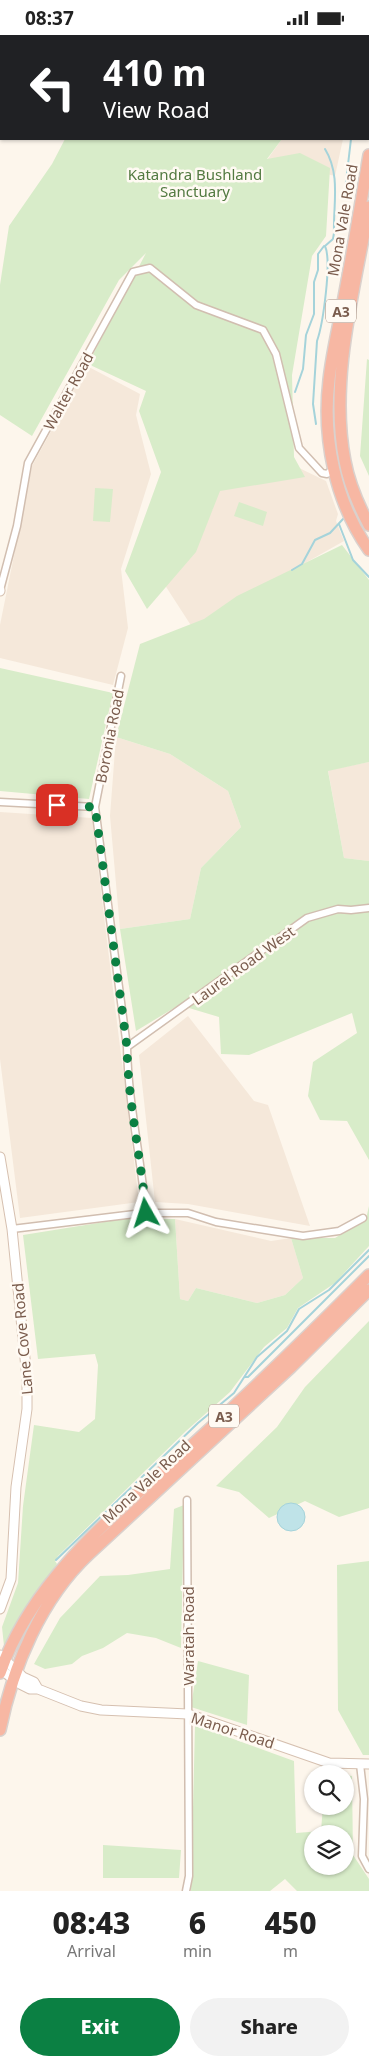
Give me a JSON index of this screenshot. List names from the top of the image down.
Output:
{
  "streets": {
    "highway": ["Mona Vale Road", "A3"],
    "street": [
      "Walter Road",
      "Boronia Road",
      "Laurel Road West",
      "Lane Cove Road",
      "Waratah Road",
      "Manor Road"
    ]
  },
  "crossings": [
    ["Mona Vale Road", "Walter Road"],
    ["Mona Vale Road", "Manor Road"],
    ["Boronia Road", "Laurel Road West"],
    ["Waratah Road", "Manor Road"]
  ],
  "parks": ["Katandra Bushland Sanctuary"],
  "page": {
    "status": "08:37",
    "turn": ["410 m", "View Road"],
    "eta": [
      "08:43",
      "Arrival",
      "6",
      "min",
      "450",
      "m"
    ],
    "buttons": ["Exit", "Share"]
  }
}
